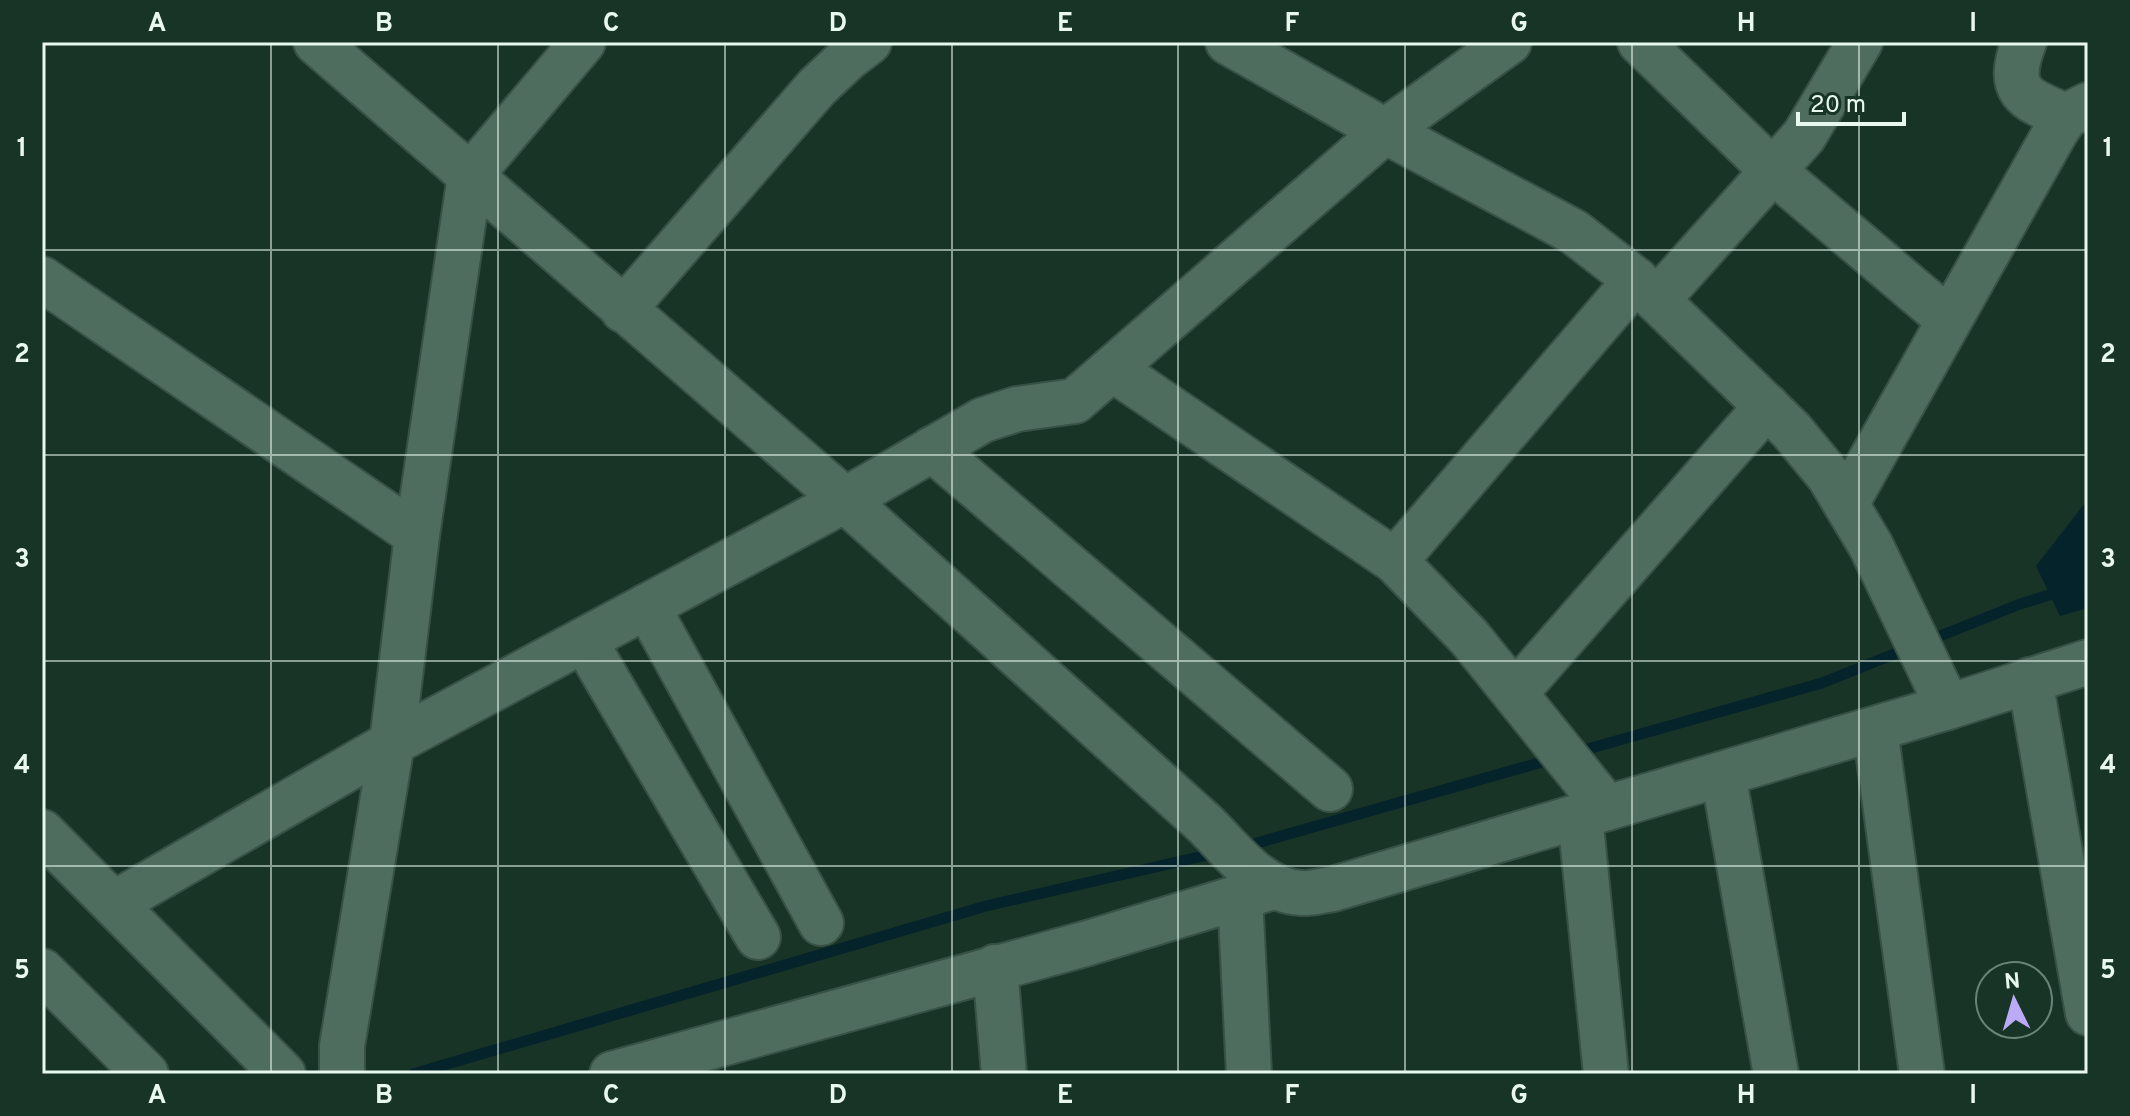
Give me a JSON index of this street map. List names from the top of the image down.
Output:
{
  "scale_bar": "20 m",
  "north": "top",
  "grid": {
    "columns": [
      "A",
      "B",
      "C",
      "D",
      "E",
      "F",
      "G",
      "H",
      "I"
    ],
    "rows": [
      "1",
      "2",
      "3",
      "4",
      "5"
    ]
  }
}
